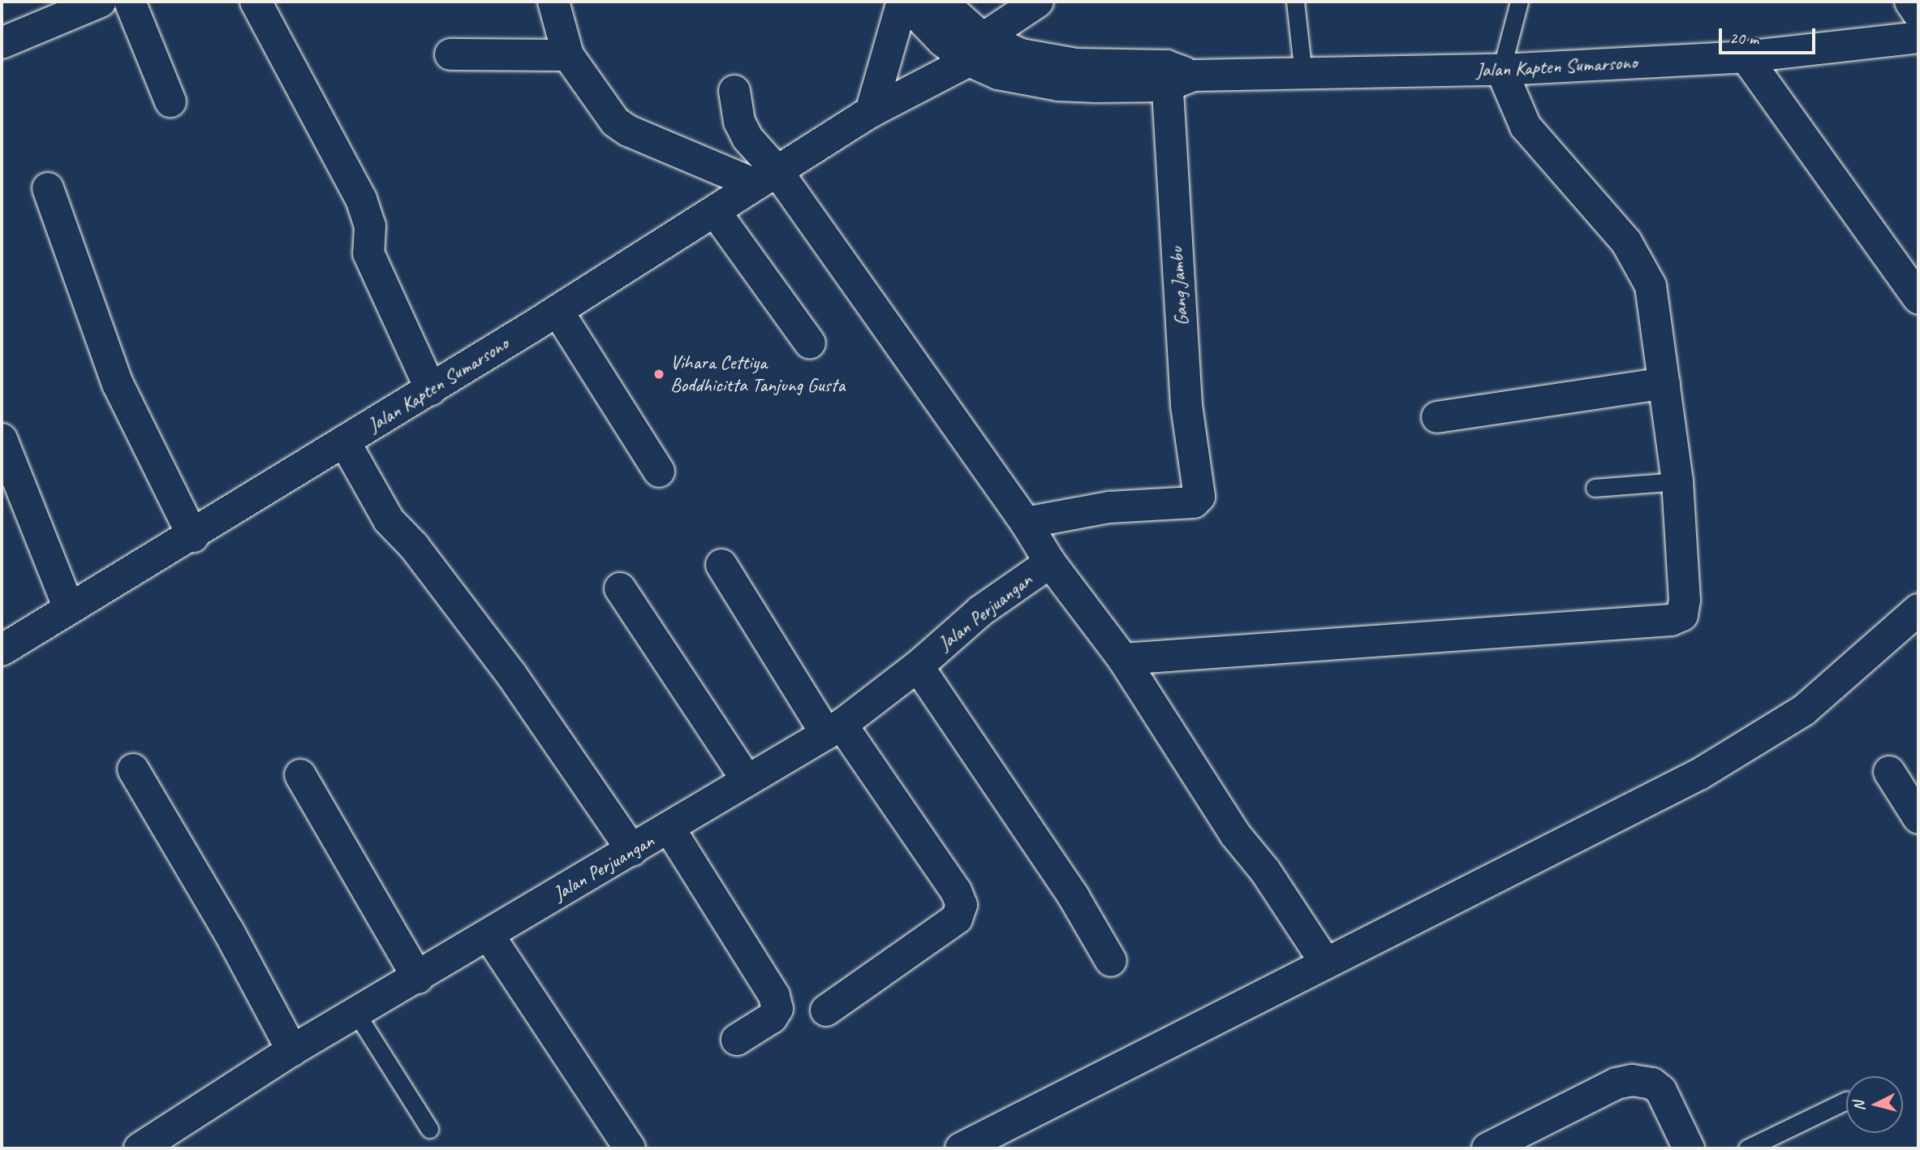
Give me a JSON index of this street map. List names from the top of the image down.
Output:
{
  "streets": {
    "main road": ["Jalan Kapten Sumarsono", "Gang Jambu", "Jalan Perjuangan"]
  },
  "crossings": [
    ["Jalan Kapten Sumarsono", "Gang Jambu"]
  ],
  "places": ["Vihara Cettiya Boddhicitta Tanjung Gusta"],
  "scale_bar": "20 m",
  "north": "left"
}
